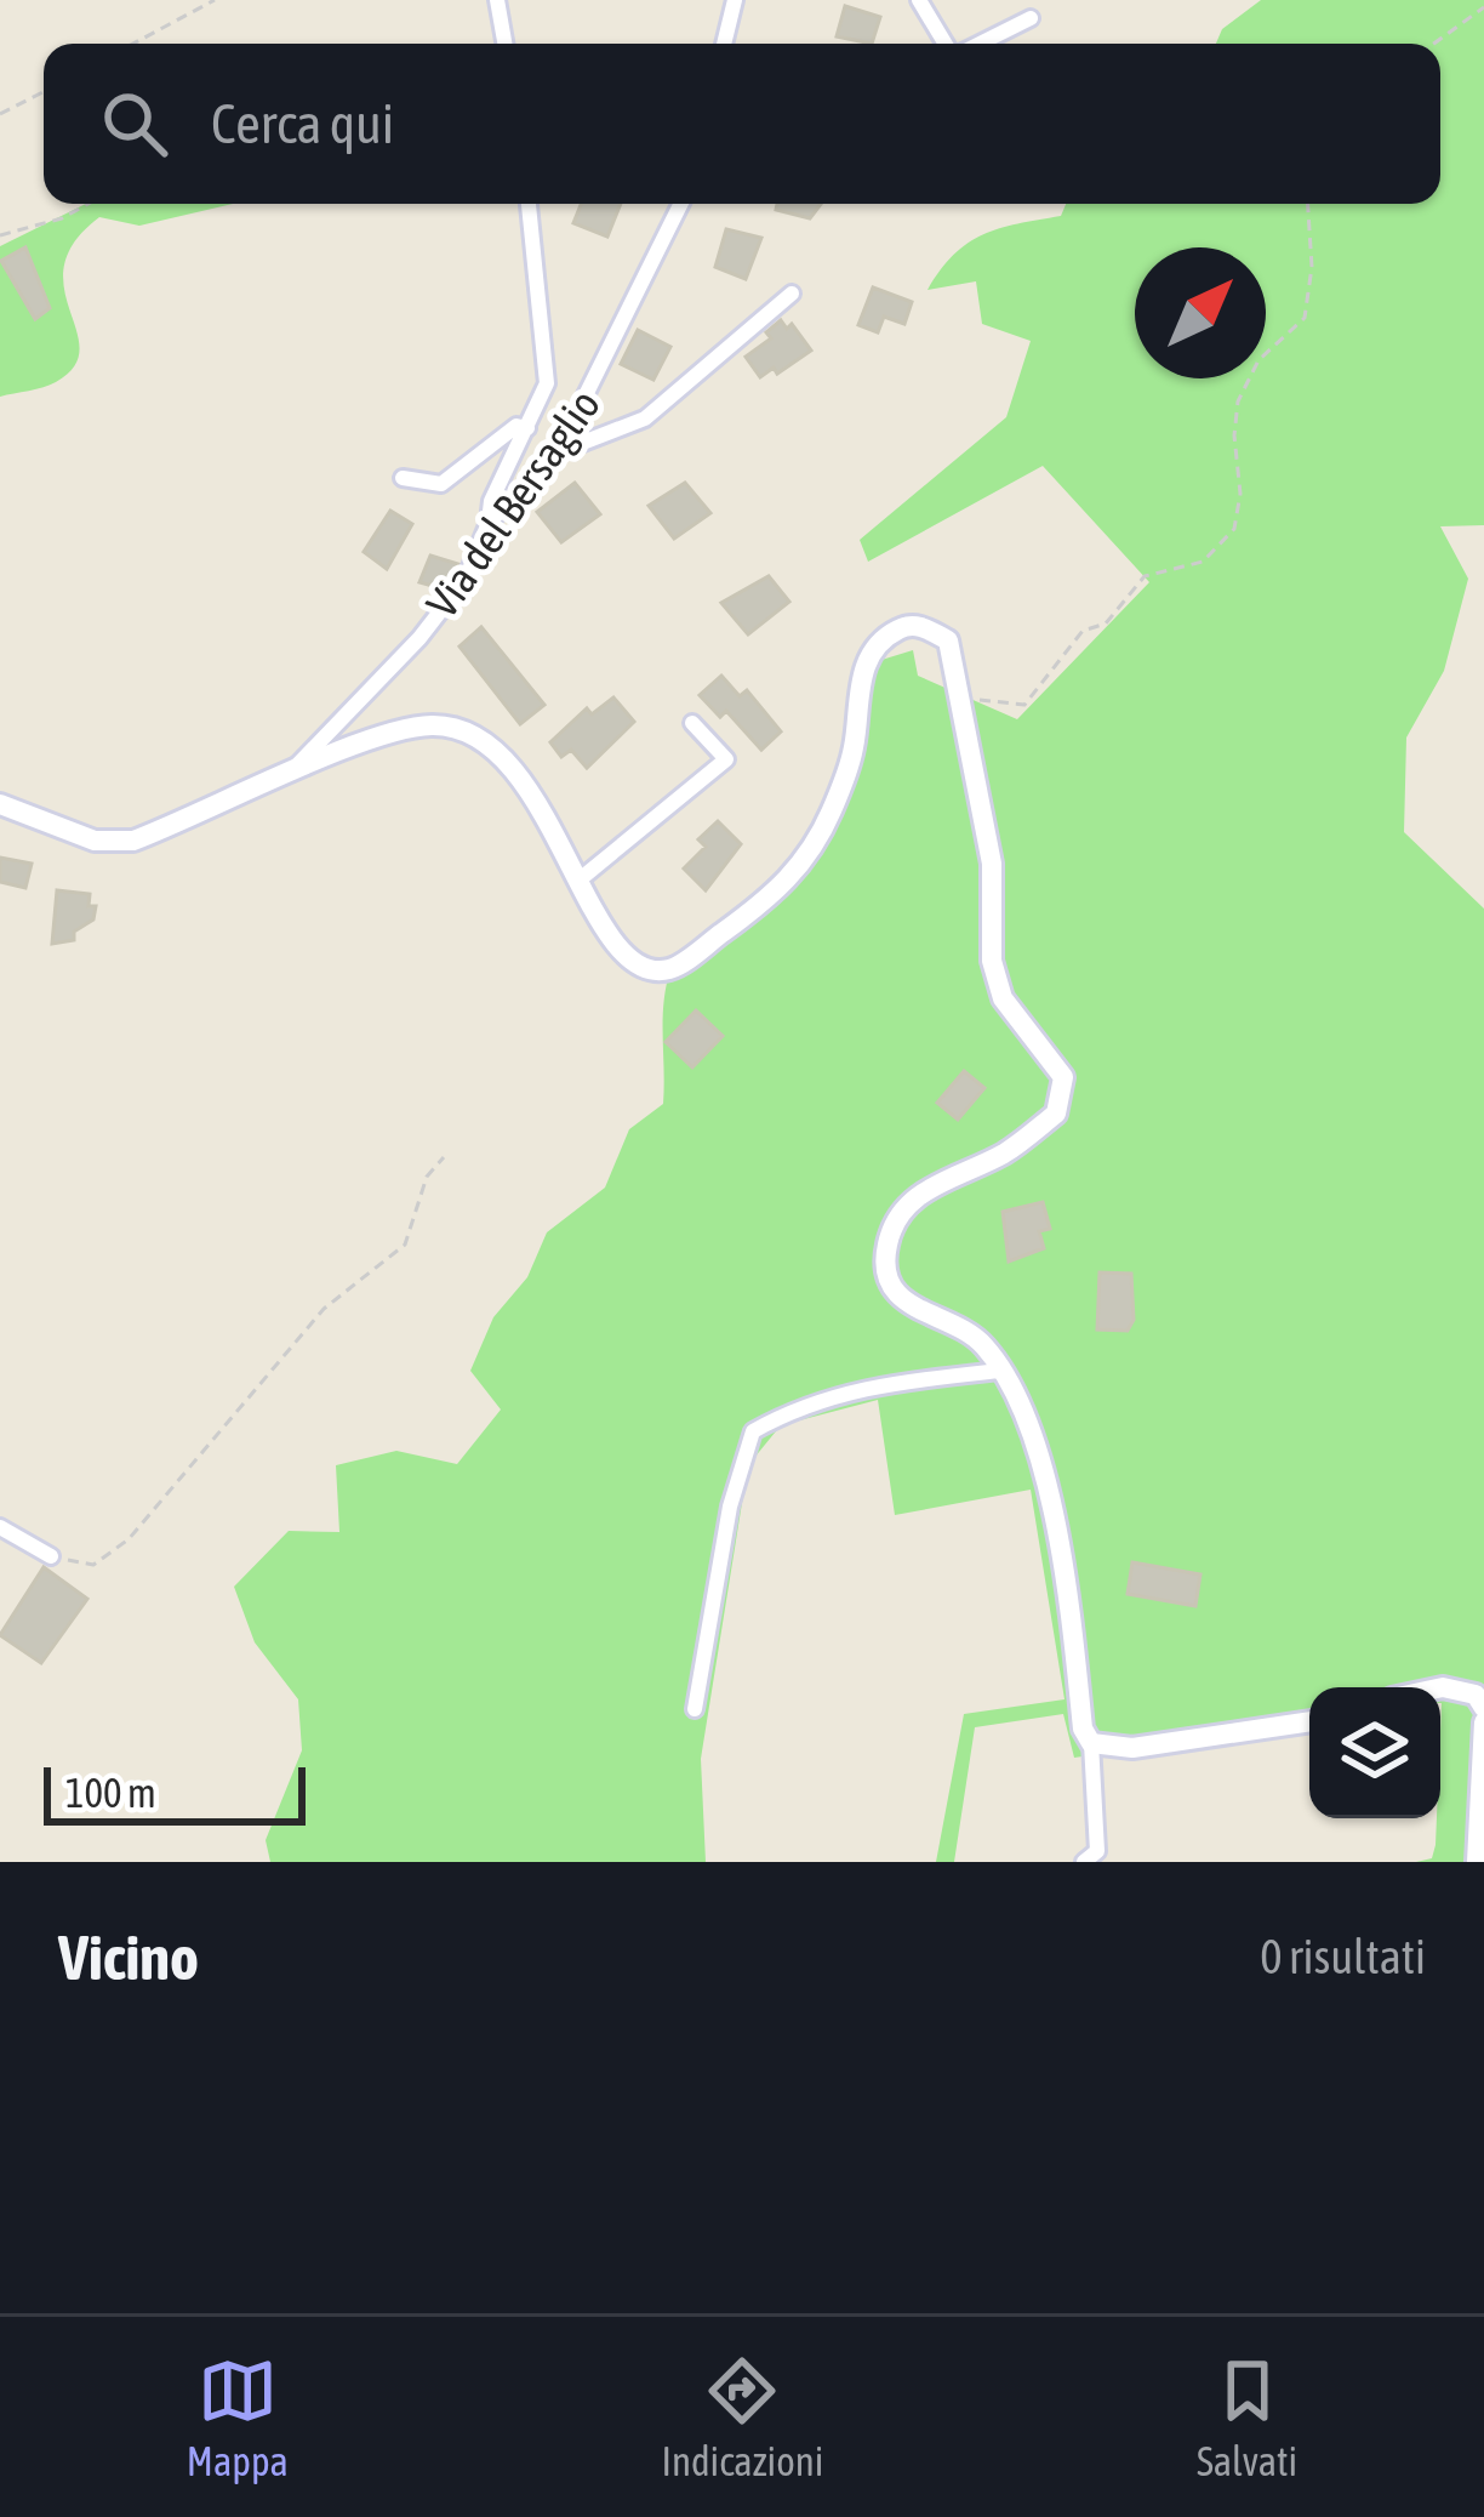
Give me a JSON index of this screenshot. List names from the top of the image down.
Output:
{
  "streets": {
    "street": ["Via del Bersaglio"]
  },
  "scale_bar": "100 m",
  "north": "top right",
  "page": {
    "search": "Cerca qui",
    "scale": "100 m",
    "heading": ["Vicino", "0 risultati"],
    "nav": ["Mappa", "Indicazioni", "Salvati"]
  }
}
